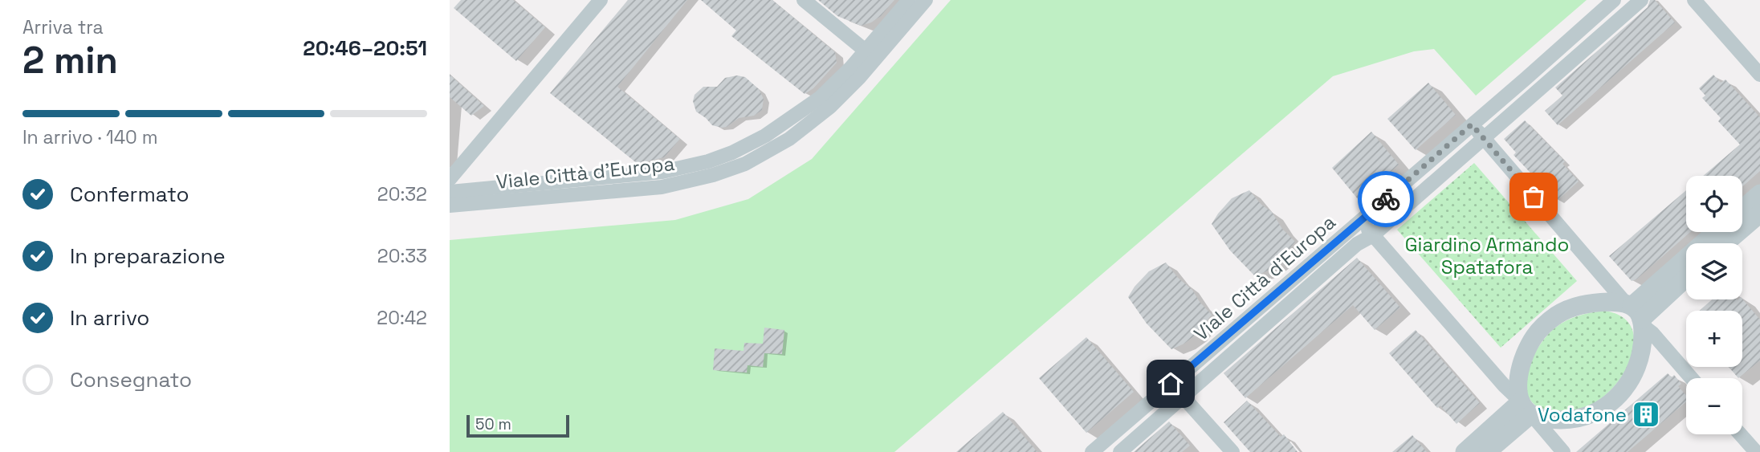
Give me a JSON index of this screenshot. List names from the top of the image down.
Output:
{
  "streets": {
    "street": ["Viale Città d'Europa"]
  },
  "parks": ["Giardino Armando Spatafora"],
  "places": {
    "building": ["Vodafone"]
  },
  "scale_bar": "50 m",
  "page": {
    "heading": ["2 min", "Arriva tra", "20:46–20:51"],
    "bar": "In arrivo · 140 m",
    "list": [
      ["Confermato", "20:32"],
      ["In preparazione", "20:33"],
      ["In arrivo", "20:42"],
      "Consegnato"
    ],
    "map_buttons": ["+", "−"],
    "scale": "50 m"
  }
}
